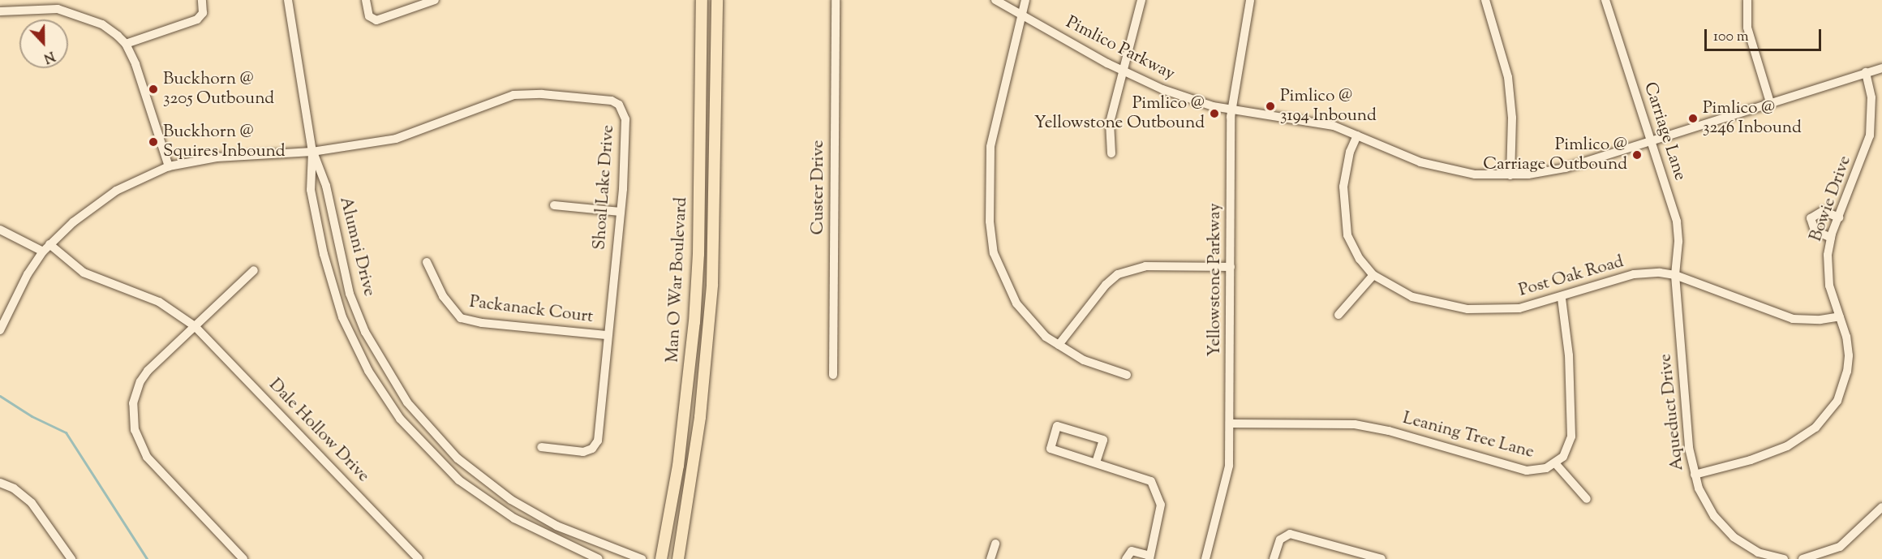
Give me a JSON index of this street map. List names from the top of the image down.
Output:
{
  "streets": {
    "main road": ["Man O War Boulevard"],
    "street": [
      "Pimlico Parkway",
      "Carriage Lane",
      "Shoal Lake Drive",
      "Custer Drive",
      "Bowie Drive",
      "Alumni Drive",
      "Post Oak Road",
      "Yellowstone Parkway",
      "Packanack Court",
      "Aqueduct Drive",
      "Dale Hollow Drive",
      "Leaning Tree Lane"
    ]
  },
  "crossings": [
    ["Pimlico Parkway", "Carriage Lane"],
    ["Pimlico Parkway", "Bowie Drive"],
    ["Pimlico Parkway", "Post Oak Road"],
    ["Pimlico Parkway", "Yellowstone Parkway"],
    ["Carriage Lane", "Post Oak Road"],
    ["Carriage Lane", "Aqueduct Drive"],
    ["Shoal Lake Drive", "Alumni Drive"],
    ["Shoal Lake Drive", "Packanack Court"],
    ["Bowie Drive", "Post Oak Road"],
    ["Bowie Drive", "Aqueduct Drive"],
    ["Post Oak Road", "Aqueduct Drive"],
    ["Post Oak Road", "Leaning Tree Lane"],
    ["Yellowstone Parkway", "Leaning Tree Lane"]
  ],
  "places": [
    "Buckhorn @ 3205 Outbound",
    "Pimlico @ 3194 Inbound",
    "Pimlico @ Yellowstone Outbound",
    "Pimlico @ 3246 Inbound",
    "Buckhorn @ Squires Inbound",
    "Pimlico @ Carriage Outbound"
  ],
  "scale_bar": "100 m",
  "north": "bottom"
}
